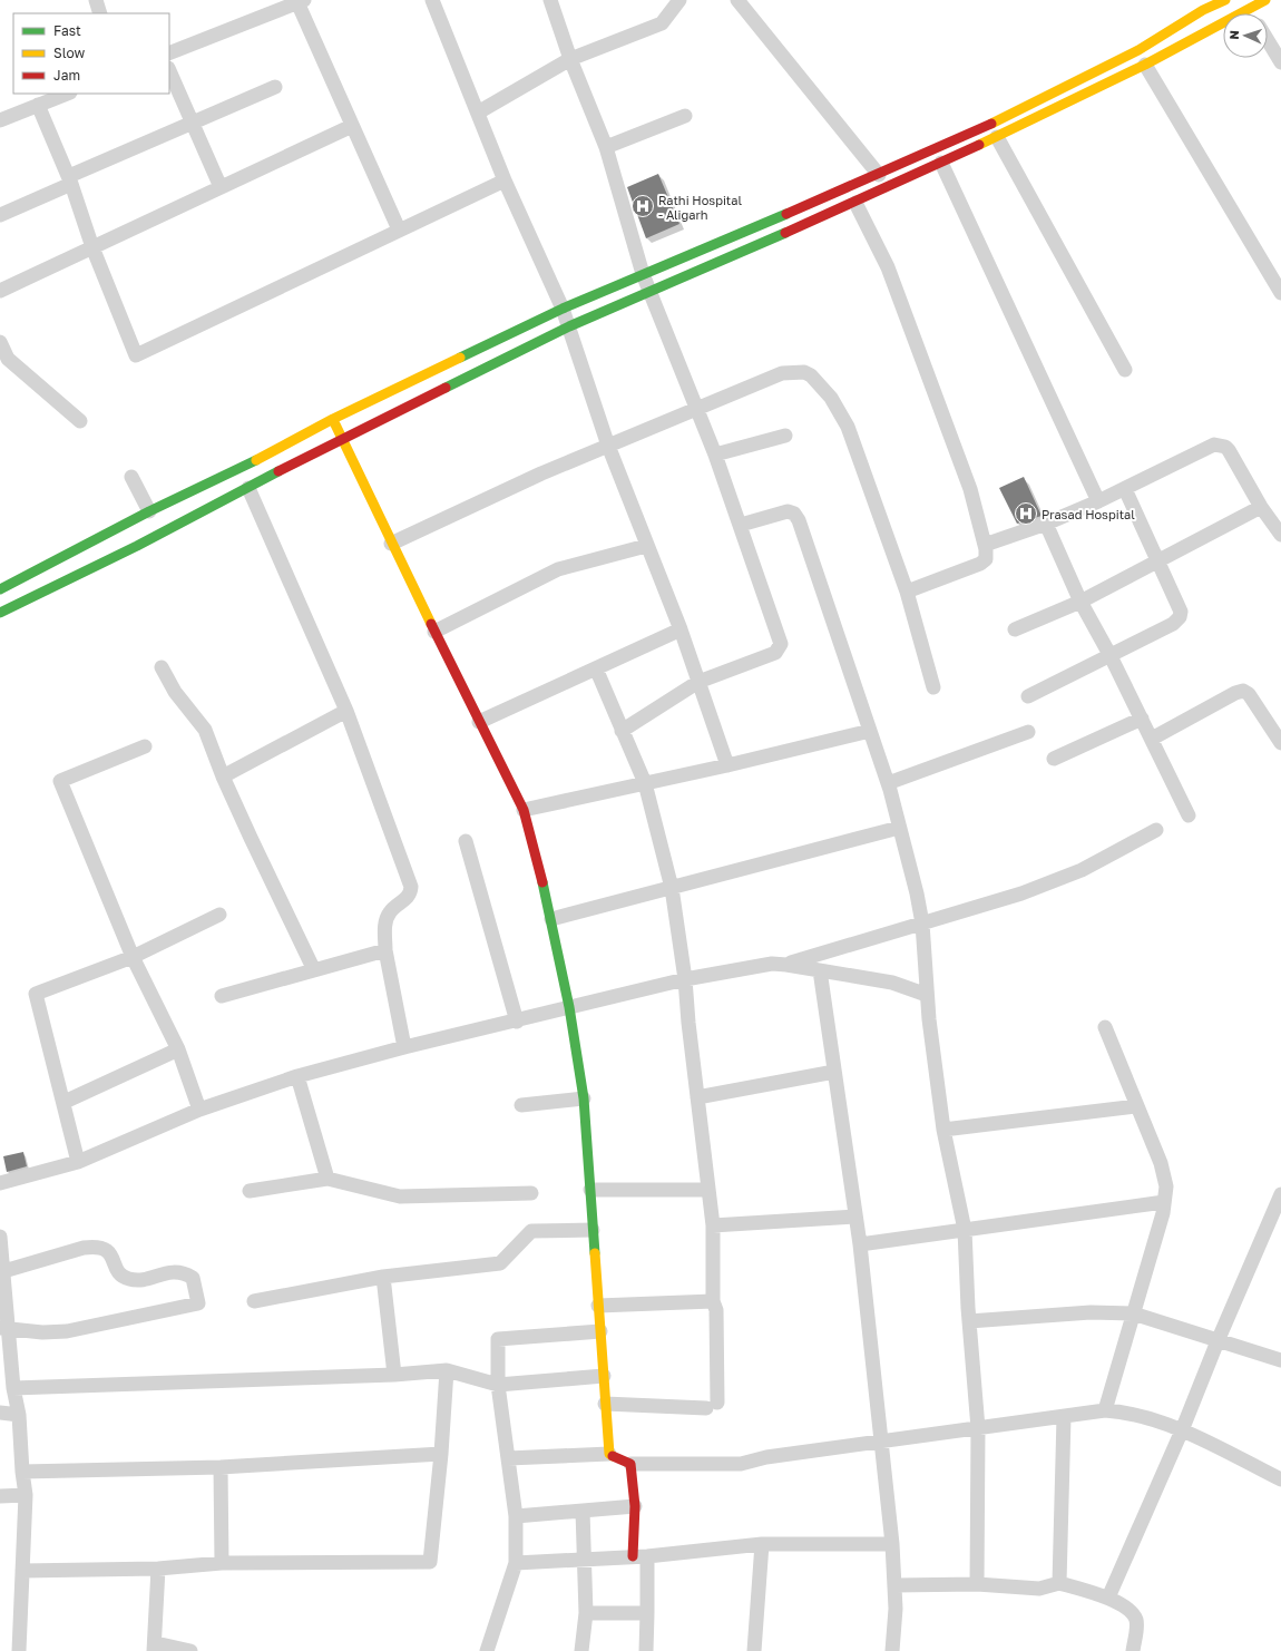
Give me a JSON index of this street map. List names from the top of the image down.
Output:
{
  "places": {
    "hospital": ["Rathi Hospital - Aligarh", "Prasad Hospital"]
  },
  "legend": ["Fast", "Slow", "Jam"],
  "north": "left"
}
